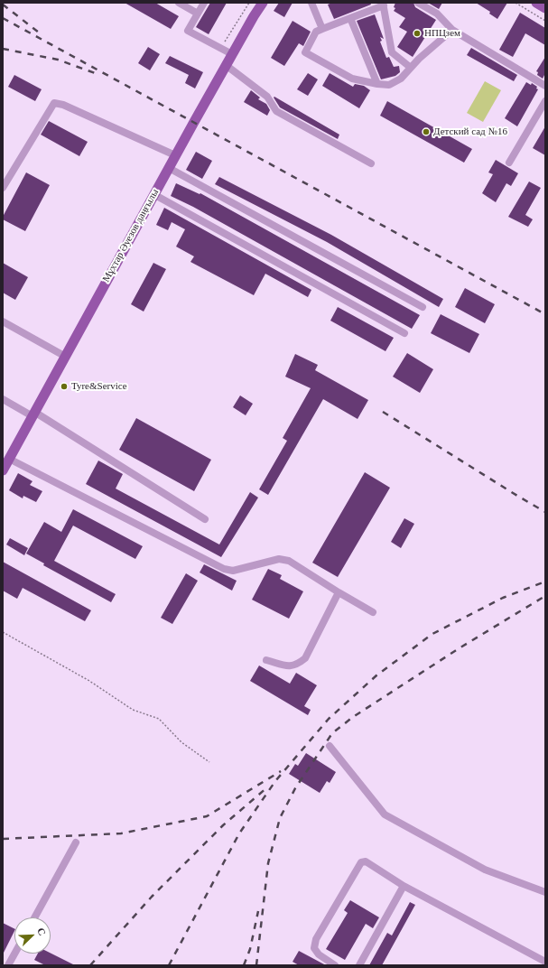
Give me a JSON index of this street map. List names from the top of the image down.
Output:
{
  "streets": {
    "main road": ["Мұхтар Әуезов даңғылы"]
  },
  "places": ["НПЦзем", "Детский сад №16", "Tyre&Service"],
  "north": "top right"
}
